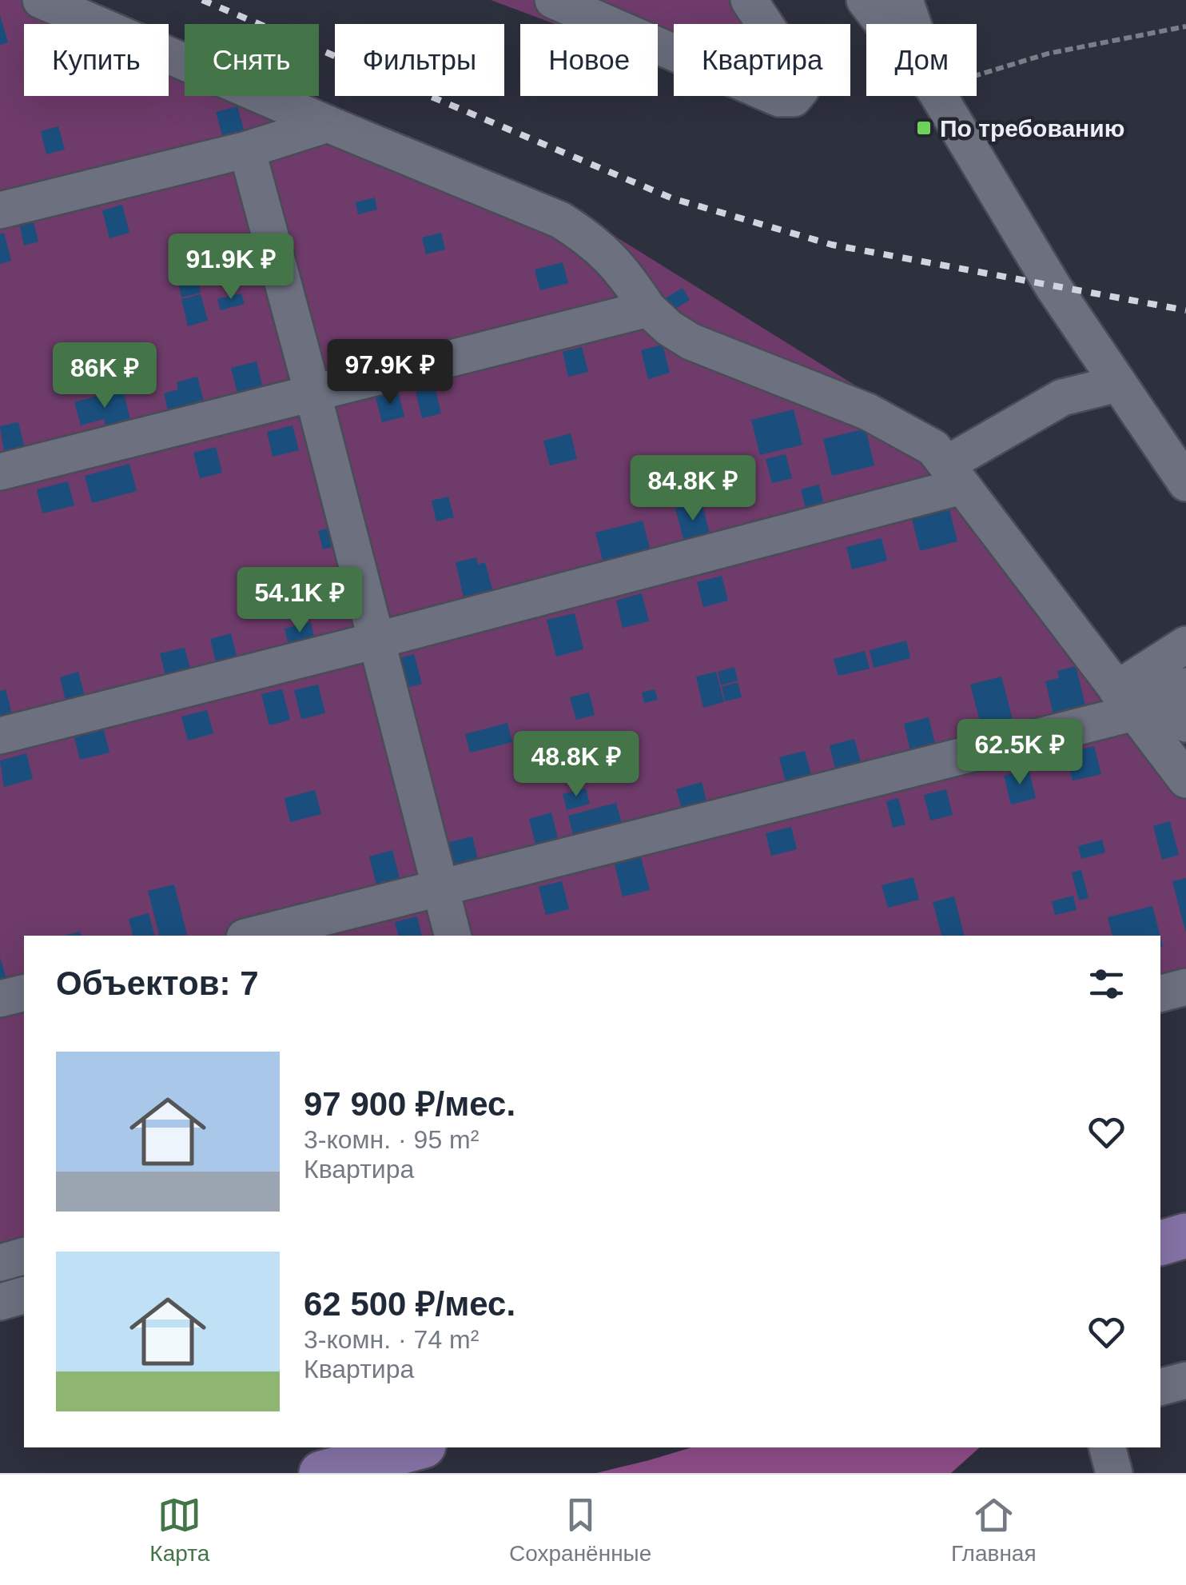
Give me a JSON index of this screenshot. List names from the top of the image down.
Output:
{
  "places": {
    "transit": ["По требованию"]
  },
  "page": {
    "chip": [
      "Купить",
      "Снять",
      "Фильтры",
      "Новое",
      "Квартира",
      "Дом"
    ],
    "price": [
      "91.9K ₽",
      "97.9K ₽",
      "86K ₽",
      "84.8K ₽",
      "54.1K ₽",
      "62.5K ₽",
      "48.8K ₽"
    ],
    "heading": "Объектов: 7",
    "list": [
      {
        "name": "97 900 ₽/мес.",
        "note": "3-комн. · 95 m² · Квартира"
      },
      {
        "name": "62 500 ₽/мес.",
        "note": "3-комн. · 74 m² · Квартира"
      }
    ],
    "tabs": ["Карта", "Сохранённые", "Главная"]
  }
}
